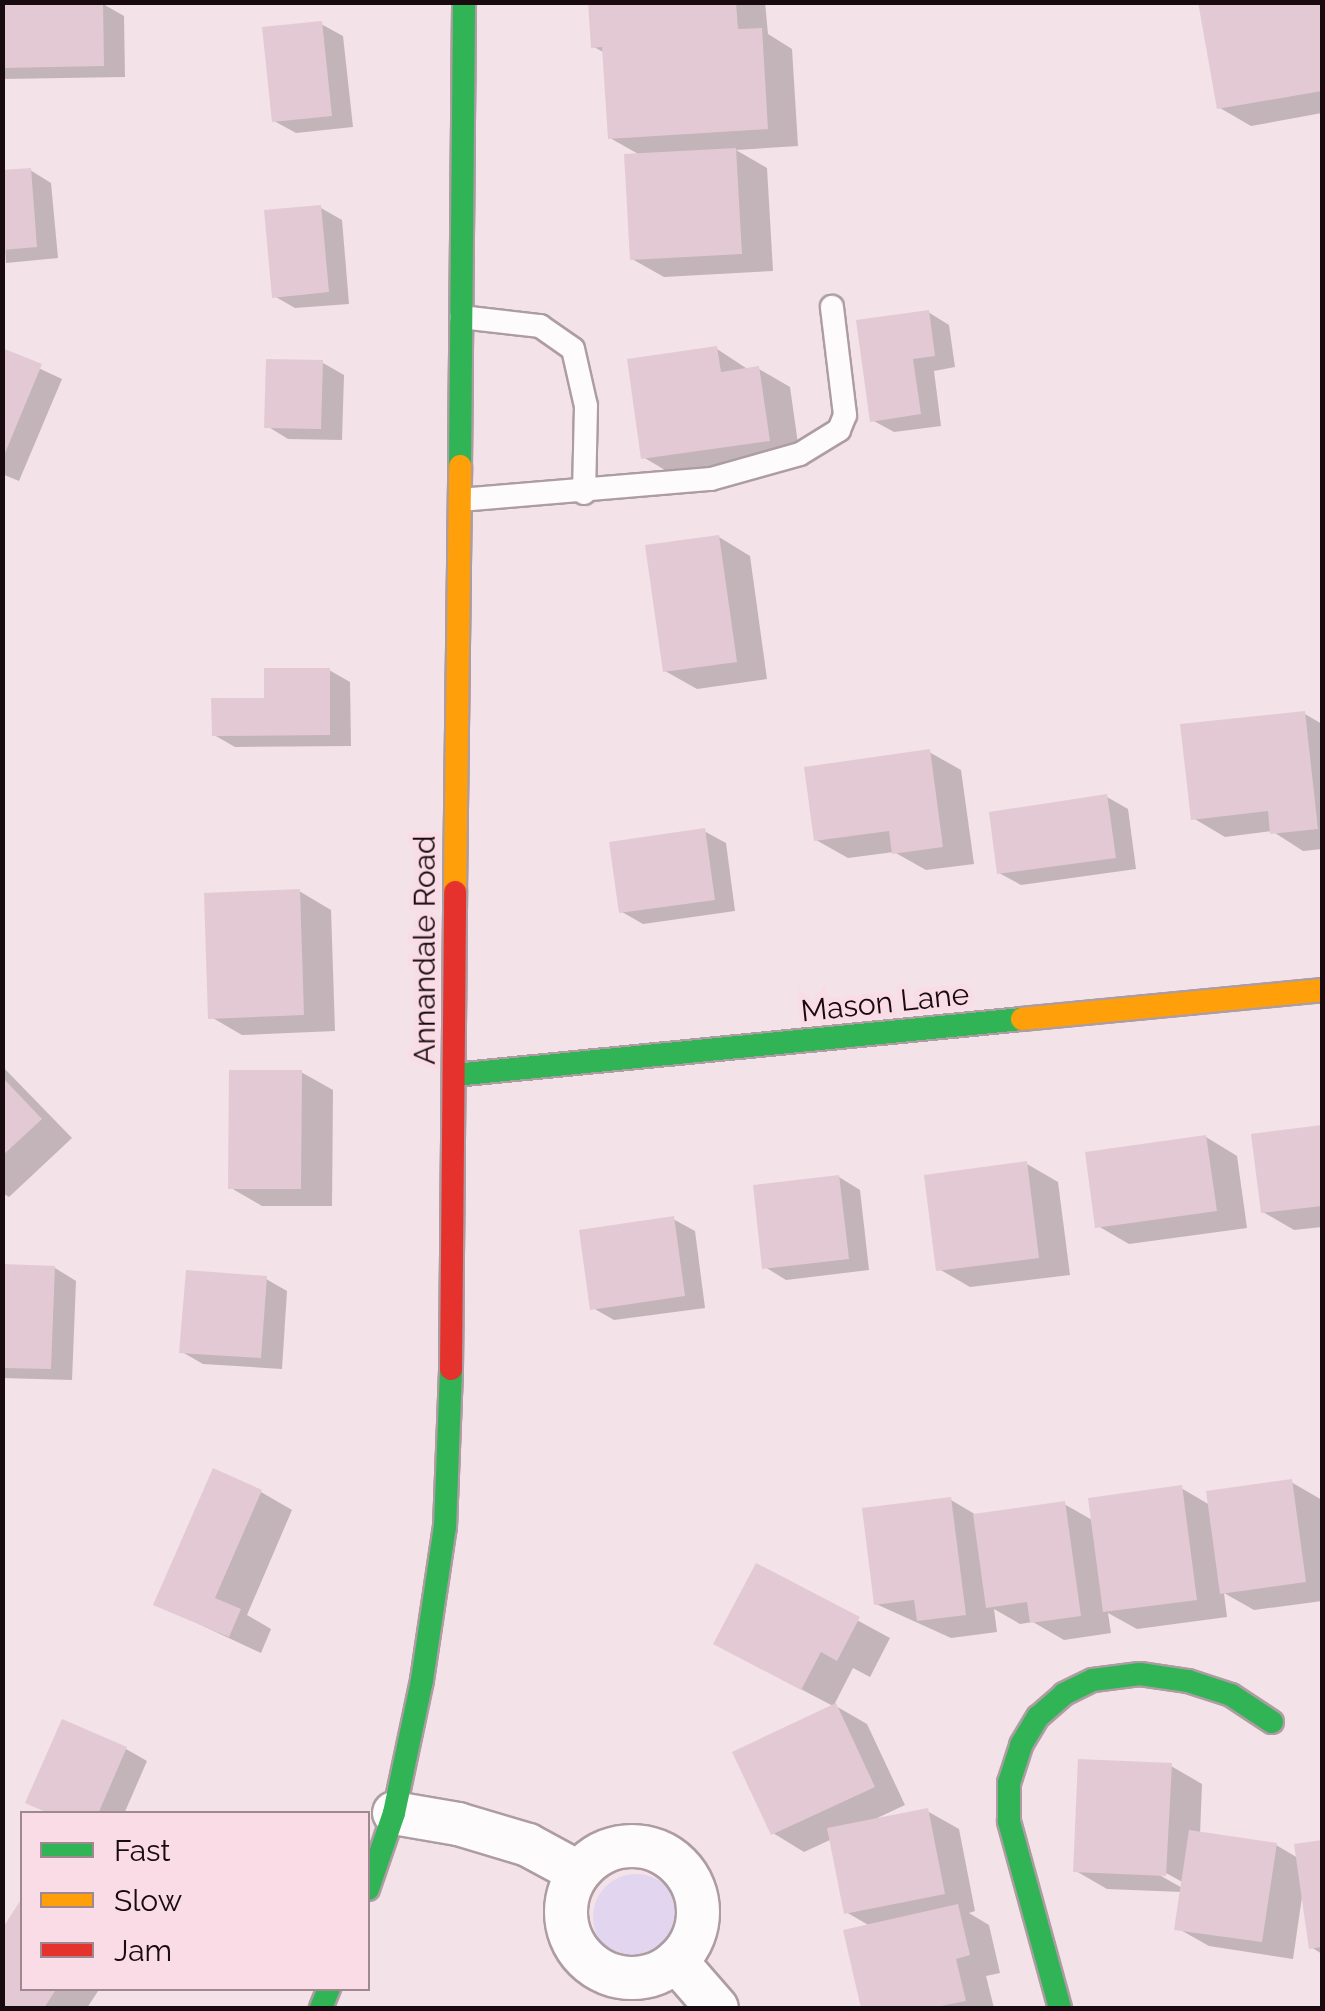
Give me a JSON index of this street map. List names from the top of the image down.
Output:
{
  "streets": {
    "main road": ["Annandale Road", "Mason Lane"]
  },
  "crossings": [
    ["Annandale Road", "Mason Lane"]
  ],
  "legend": ["Fast", "Slow", "Jam"]
}
